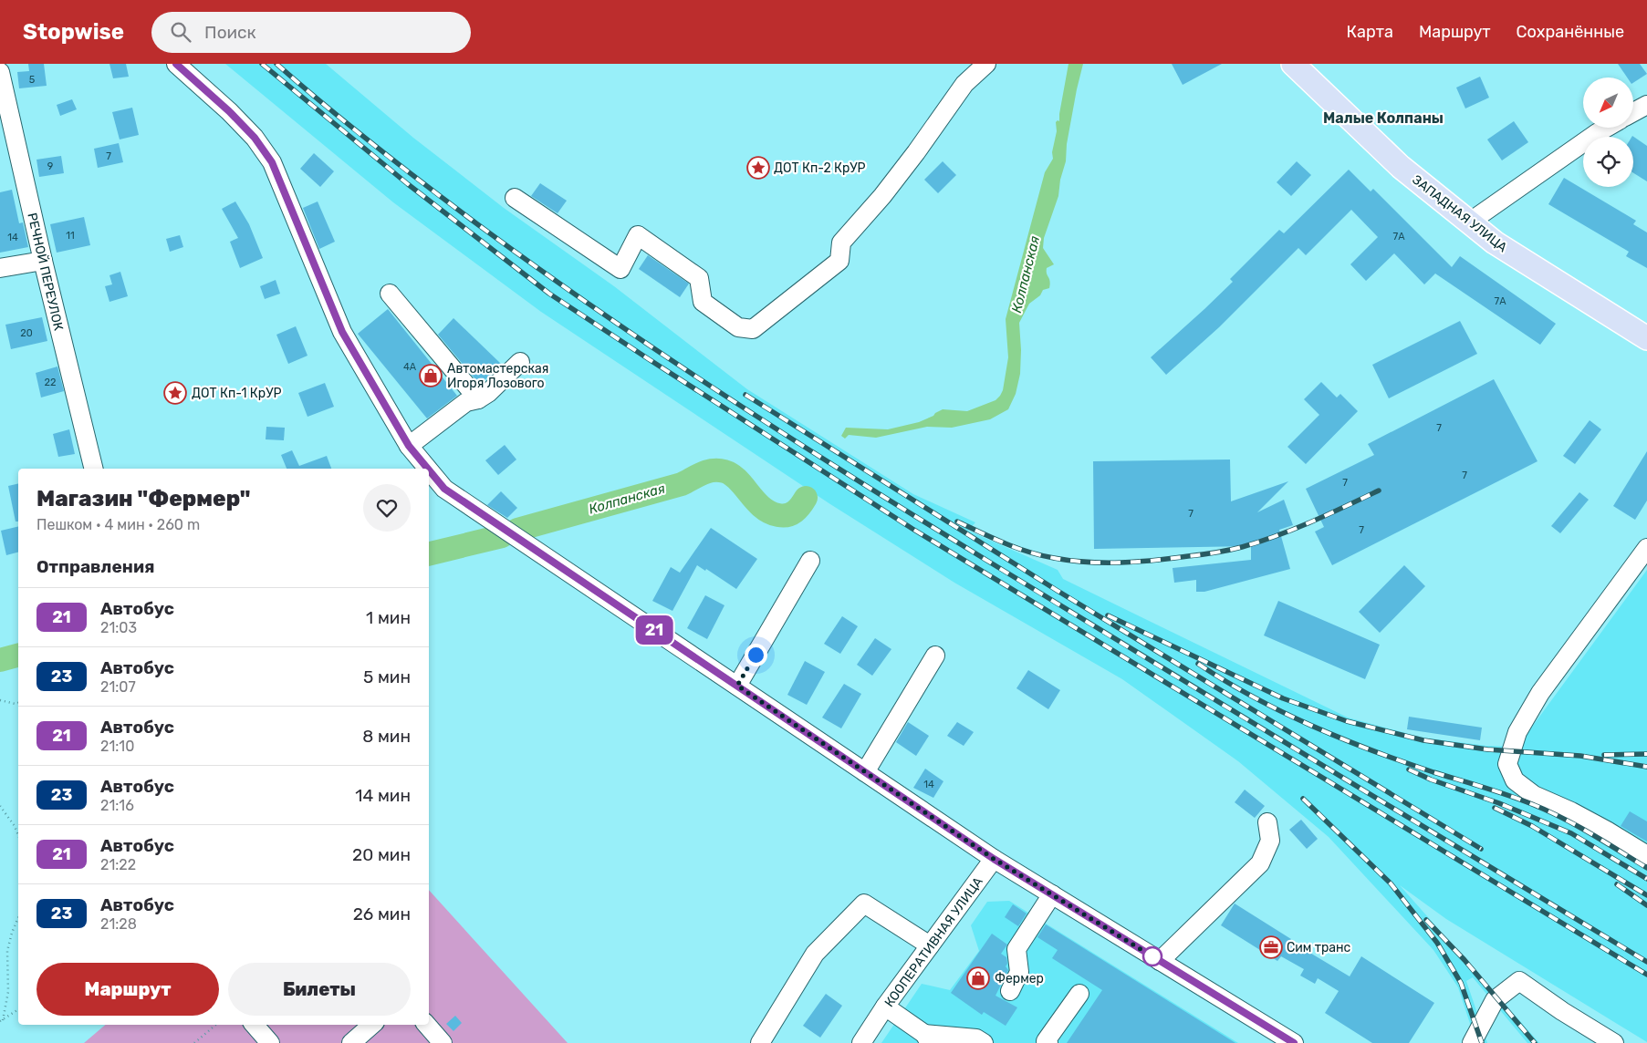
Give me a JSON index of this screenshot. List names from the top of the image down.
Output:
{
  "streets": {
    "main road": ["ЗАПАДНАЯ УЛИЦА"],
    "street": ["РЕЧНОЙ ПЕРЕУЛОК", "КООПЕРАТИВНАЯ УЛИЦА"]
  },
  "districts": ["Малые Колпаны"],
  "water": ["Колпанская"],
  "places": {
    "place": ["ДОТ Кп-2 КрУР", "ДОТ Кп-1 КрУР"],
    "shop": ["Автомастерская Игоря Лозового", "Фермер"],
    "office": ["Сим транс"]
  },
  "lines": ["bus line 21"],
  "house_numbers": [
    "5",
    "7",
    "9",
    "11",
    "7А",
    "14",
    "7А",
    "20",
    "4А",
    "22",
    "7",
    "7",
    "7",
    "7",
    "7",
    "14"
  ],
  "north": "bottom left",
  "page": {
    "header": "Stopwise",
    "search": "Поиск",
    "nav": ["Карта", "Маршрут", "Сохранённые"],
    "on_map": "21",
    "heading": [
      ["Магазин \"Фермер\"", "Пешком · 4 мин · 260 m"],
      "Отправления"
    ],
    "list": [
      {
        "mark": "21",
        "name": "Автобус",
        "note": "21:03",
        "value": "1 мин"
      },
      {
        "mark": "23",
        "name": "Автобус",
        "note": "21:07",
        "value": "5 мин"
      },
      {
        "mark": "21",
        "name": "Автобус",
        "note": "21:10",
        "value": "8 мин"
      },
      {
        "mark": "23",
        "name": "Автобус",
        "note": "21:16",
        "value": "14 мин"
      },
      {
        "mark": "21",
        "name": "Автобус",
        "note": "21:22",
        "value": "20 мин"
      },
      {
        "mark": "23",
        "name": "Автобус",
        "note": "21:28",
        "value": "26 мин"
      }
    ],
    "buttons": ["Маршрут", "Билеты"]
  }
}
